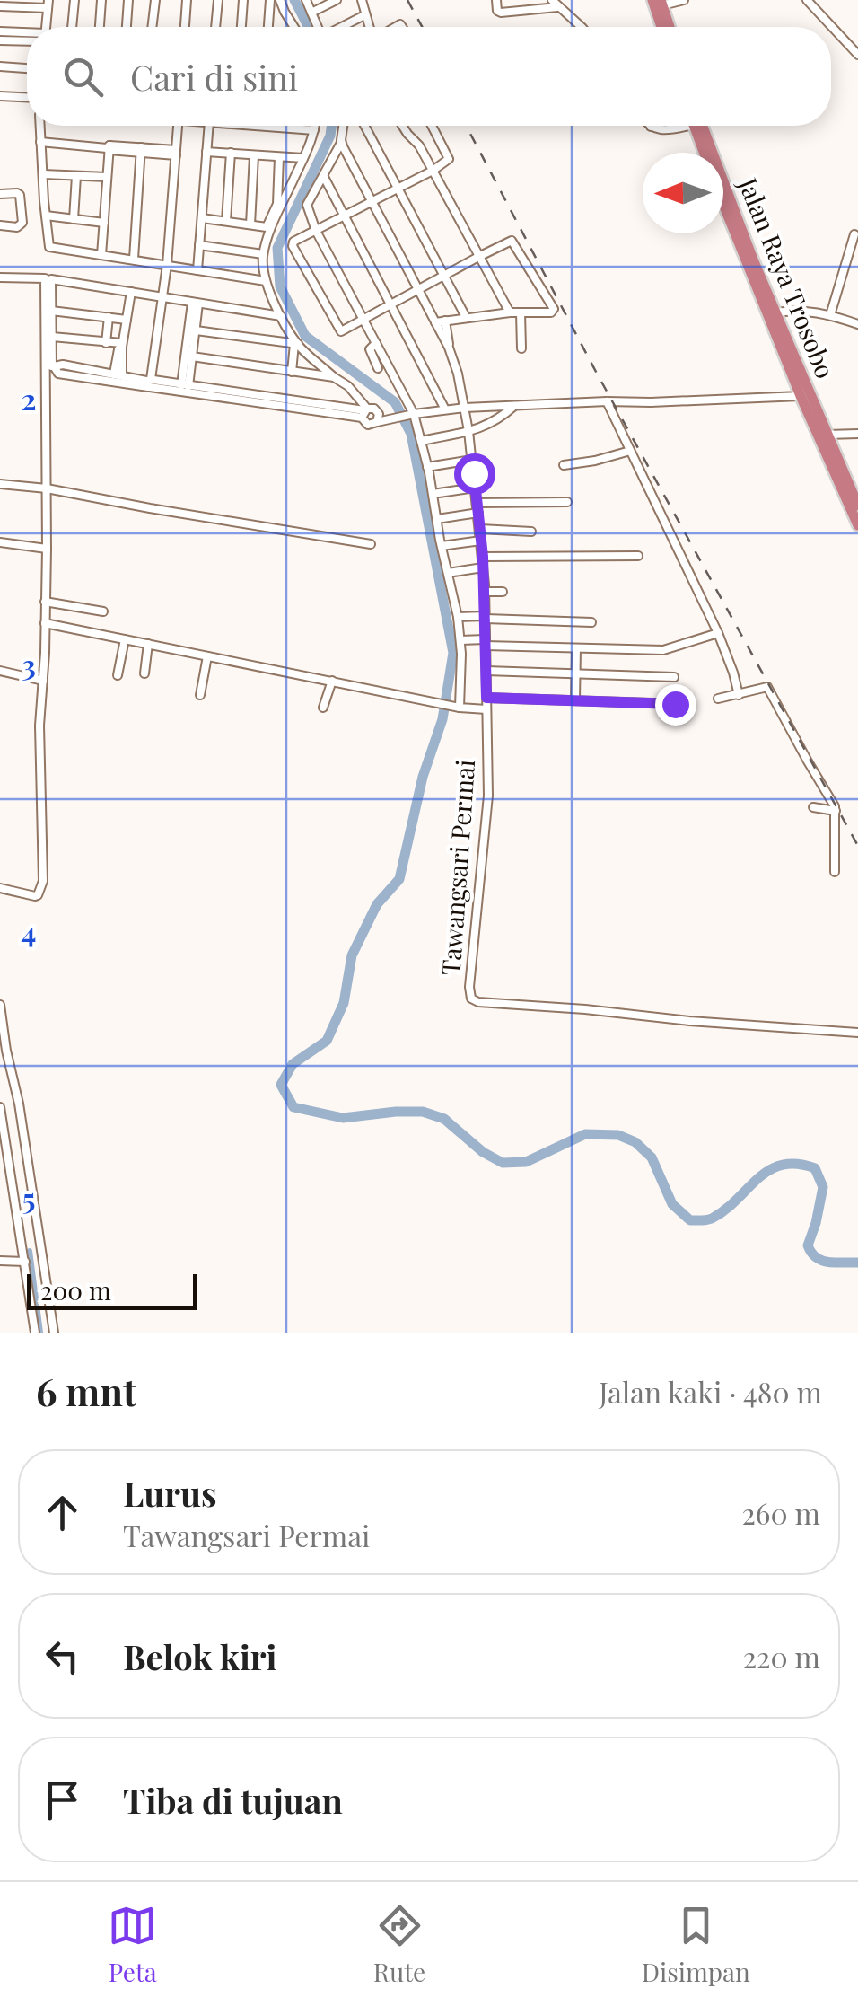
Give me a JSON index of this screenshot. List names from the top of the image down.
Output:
{
  "streets": {
    "highway": ["Jalan Raya Trosobo"],
    "street": ["Tawangsari Permai"]
  },
  "scale_bar": "200 m",
  "north": "left",
  "page": {
    "search": "Cari di sini",
    "scale": "200 m",
    "heading": ["6 mnt", "Jalan kaki · 480 m"],
    "list": [
      ["Lurus", "Tawangsari Permai", "260 m"],
      ["Belok kiri", "220 m"],
      "Tiba di tujuan"
    ],
    "nav": ["Peta", "Rute", "Disimpan"]
  },
  "grid": {
    "rows": [
      "2",
      "3",
      "4",
      "5"
    ]
  }
}
